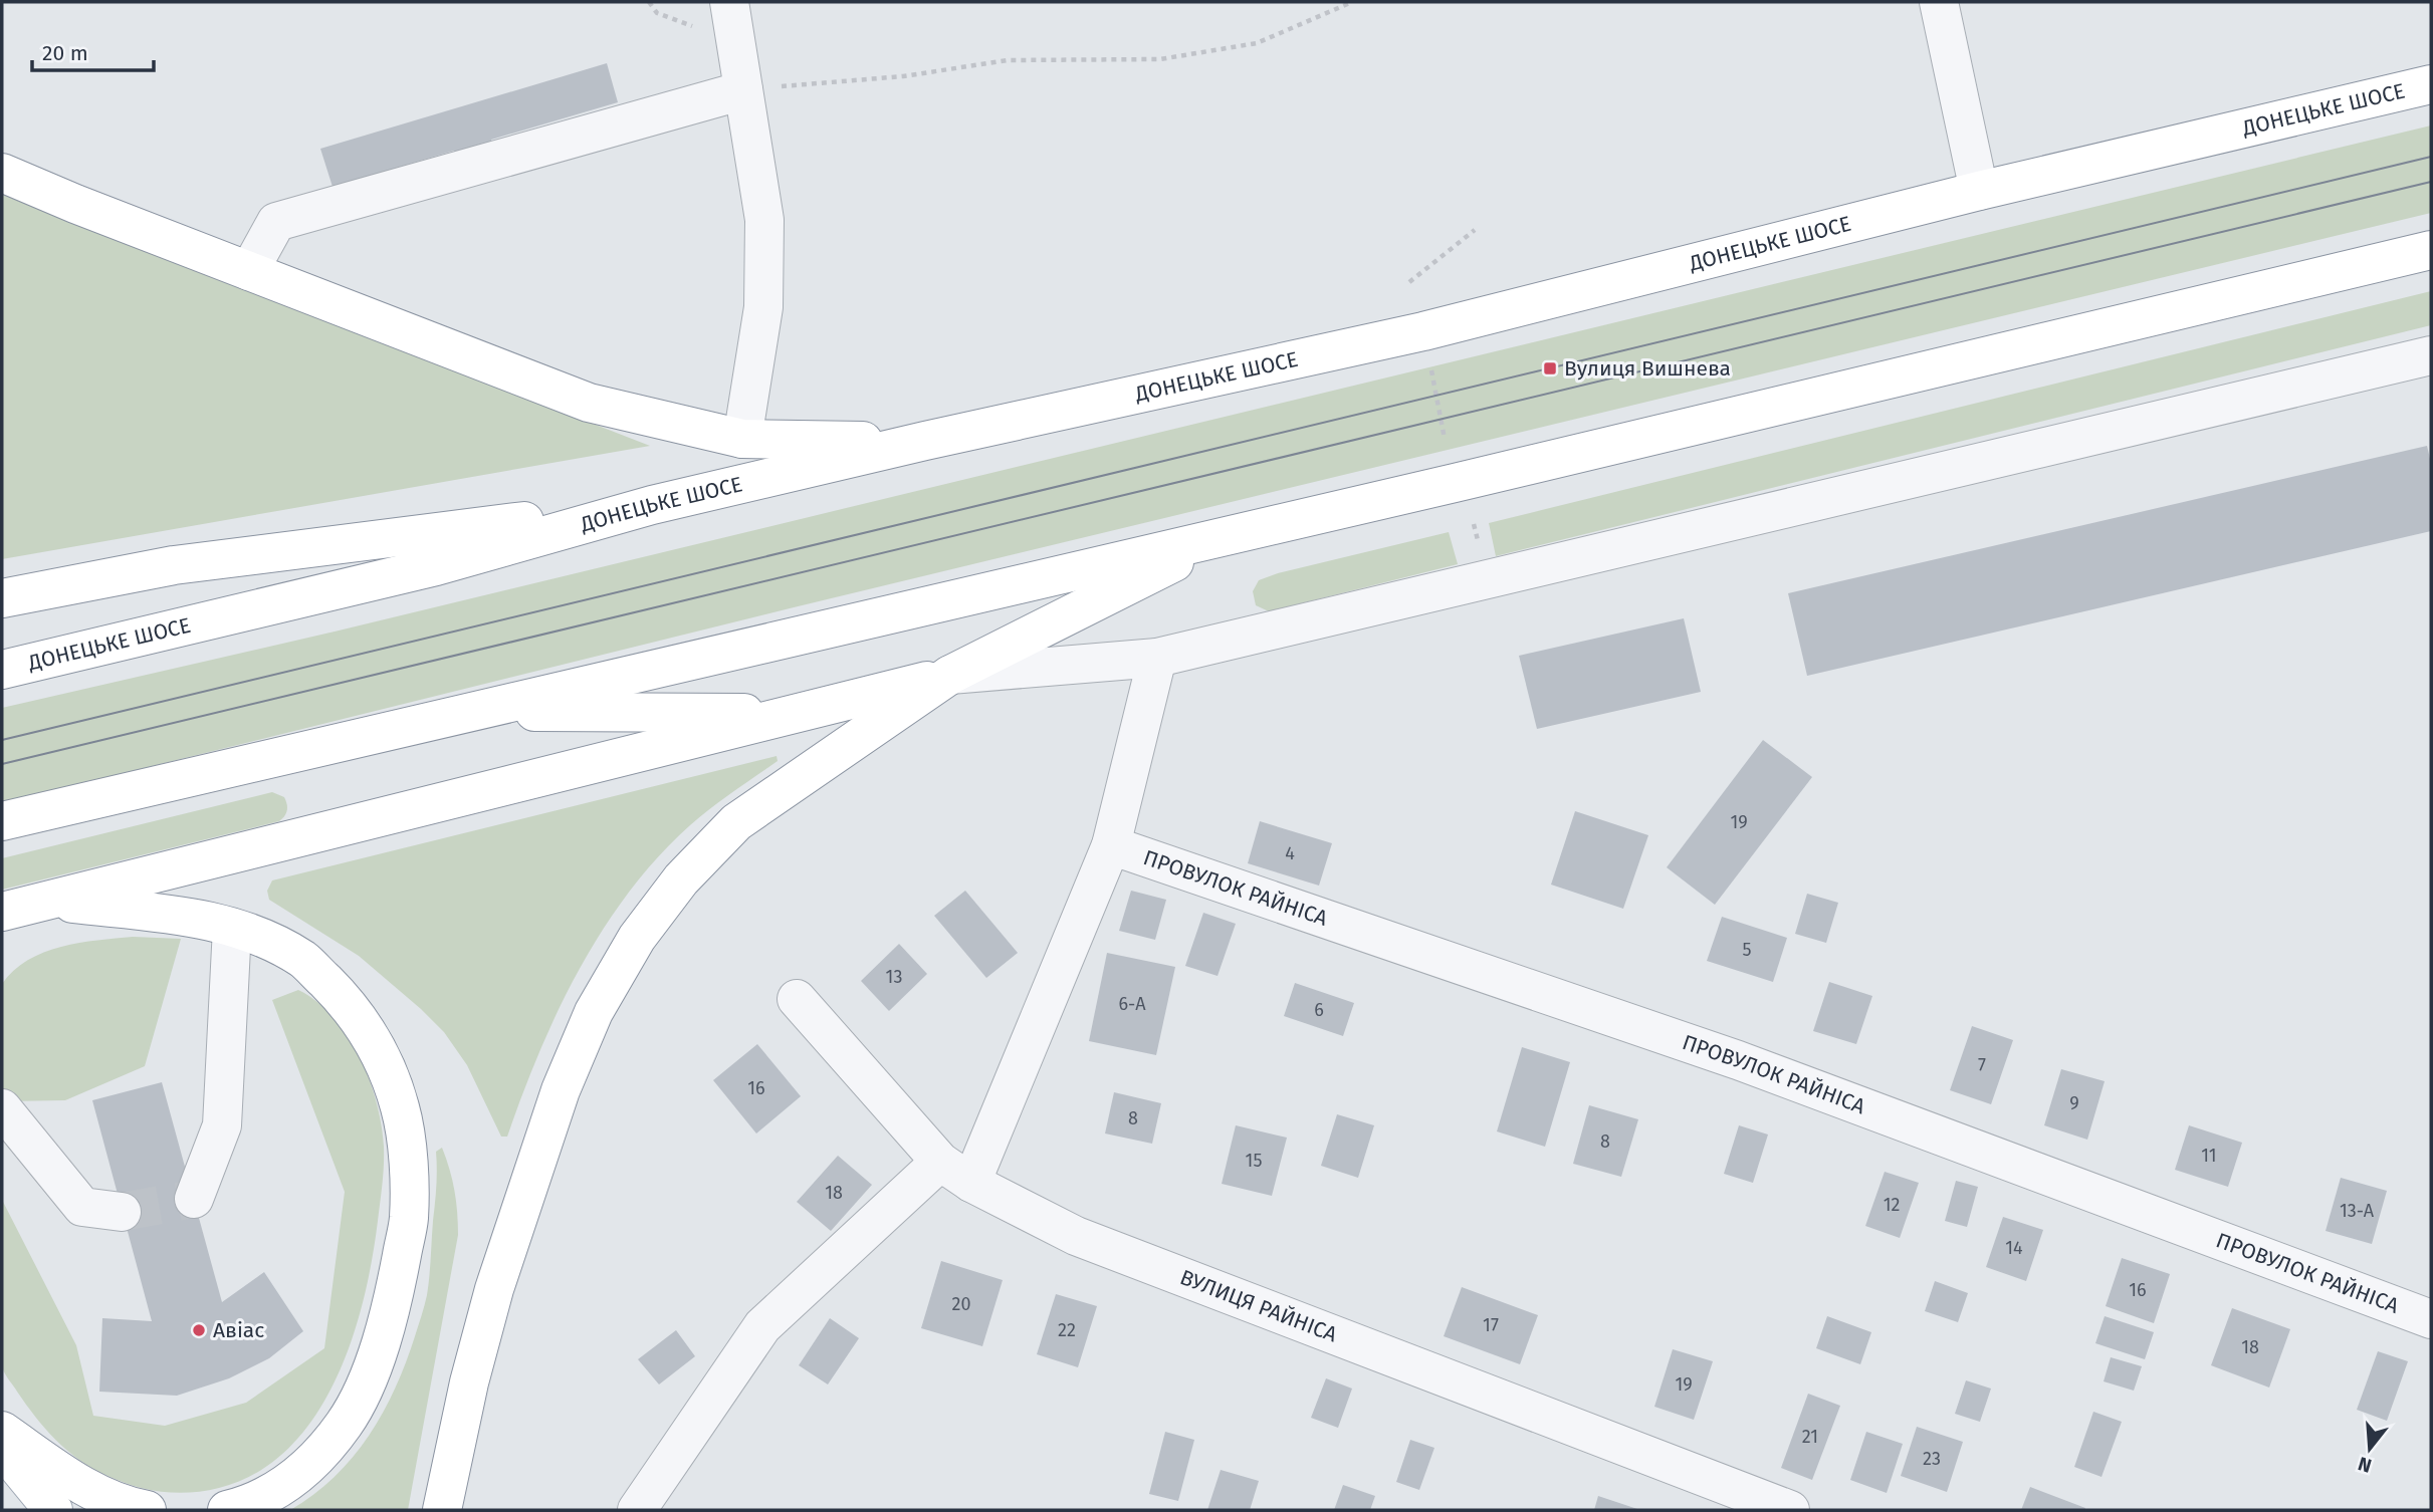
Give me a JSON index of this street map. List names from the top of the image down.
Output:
{
  "streets": {
    "main road": ["ДОНЕЦЬКЕ ШОСЕ"],
    "street": ["ПРОВУЛОК РАЙНІСА", "ВУЛИЦЯ РАЙНІСА"]
  },
  "places": {
    "transit": ["Вулиця Вишнева"],
    "other": ["Авіас"]
  },
  "house_numbers": [
    "19",
    "4",
    "5",
    "13",
    "6-А",
    "6",
    "7",
    "16",
    "9",
    "8",
    "8",
    "11",
    "15",
    "18",
    "12",
    "13-А",
    "14",
    "16",
    "20",
    "17",
    "22",
    "18",
    "19",
    "21",
    "23"
  ],
  "scale_bar": "20 m",
  "north": "bottom"
}
